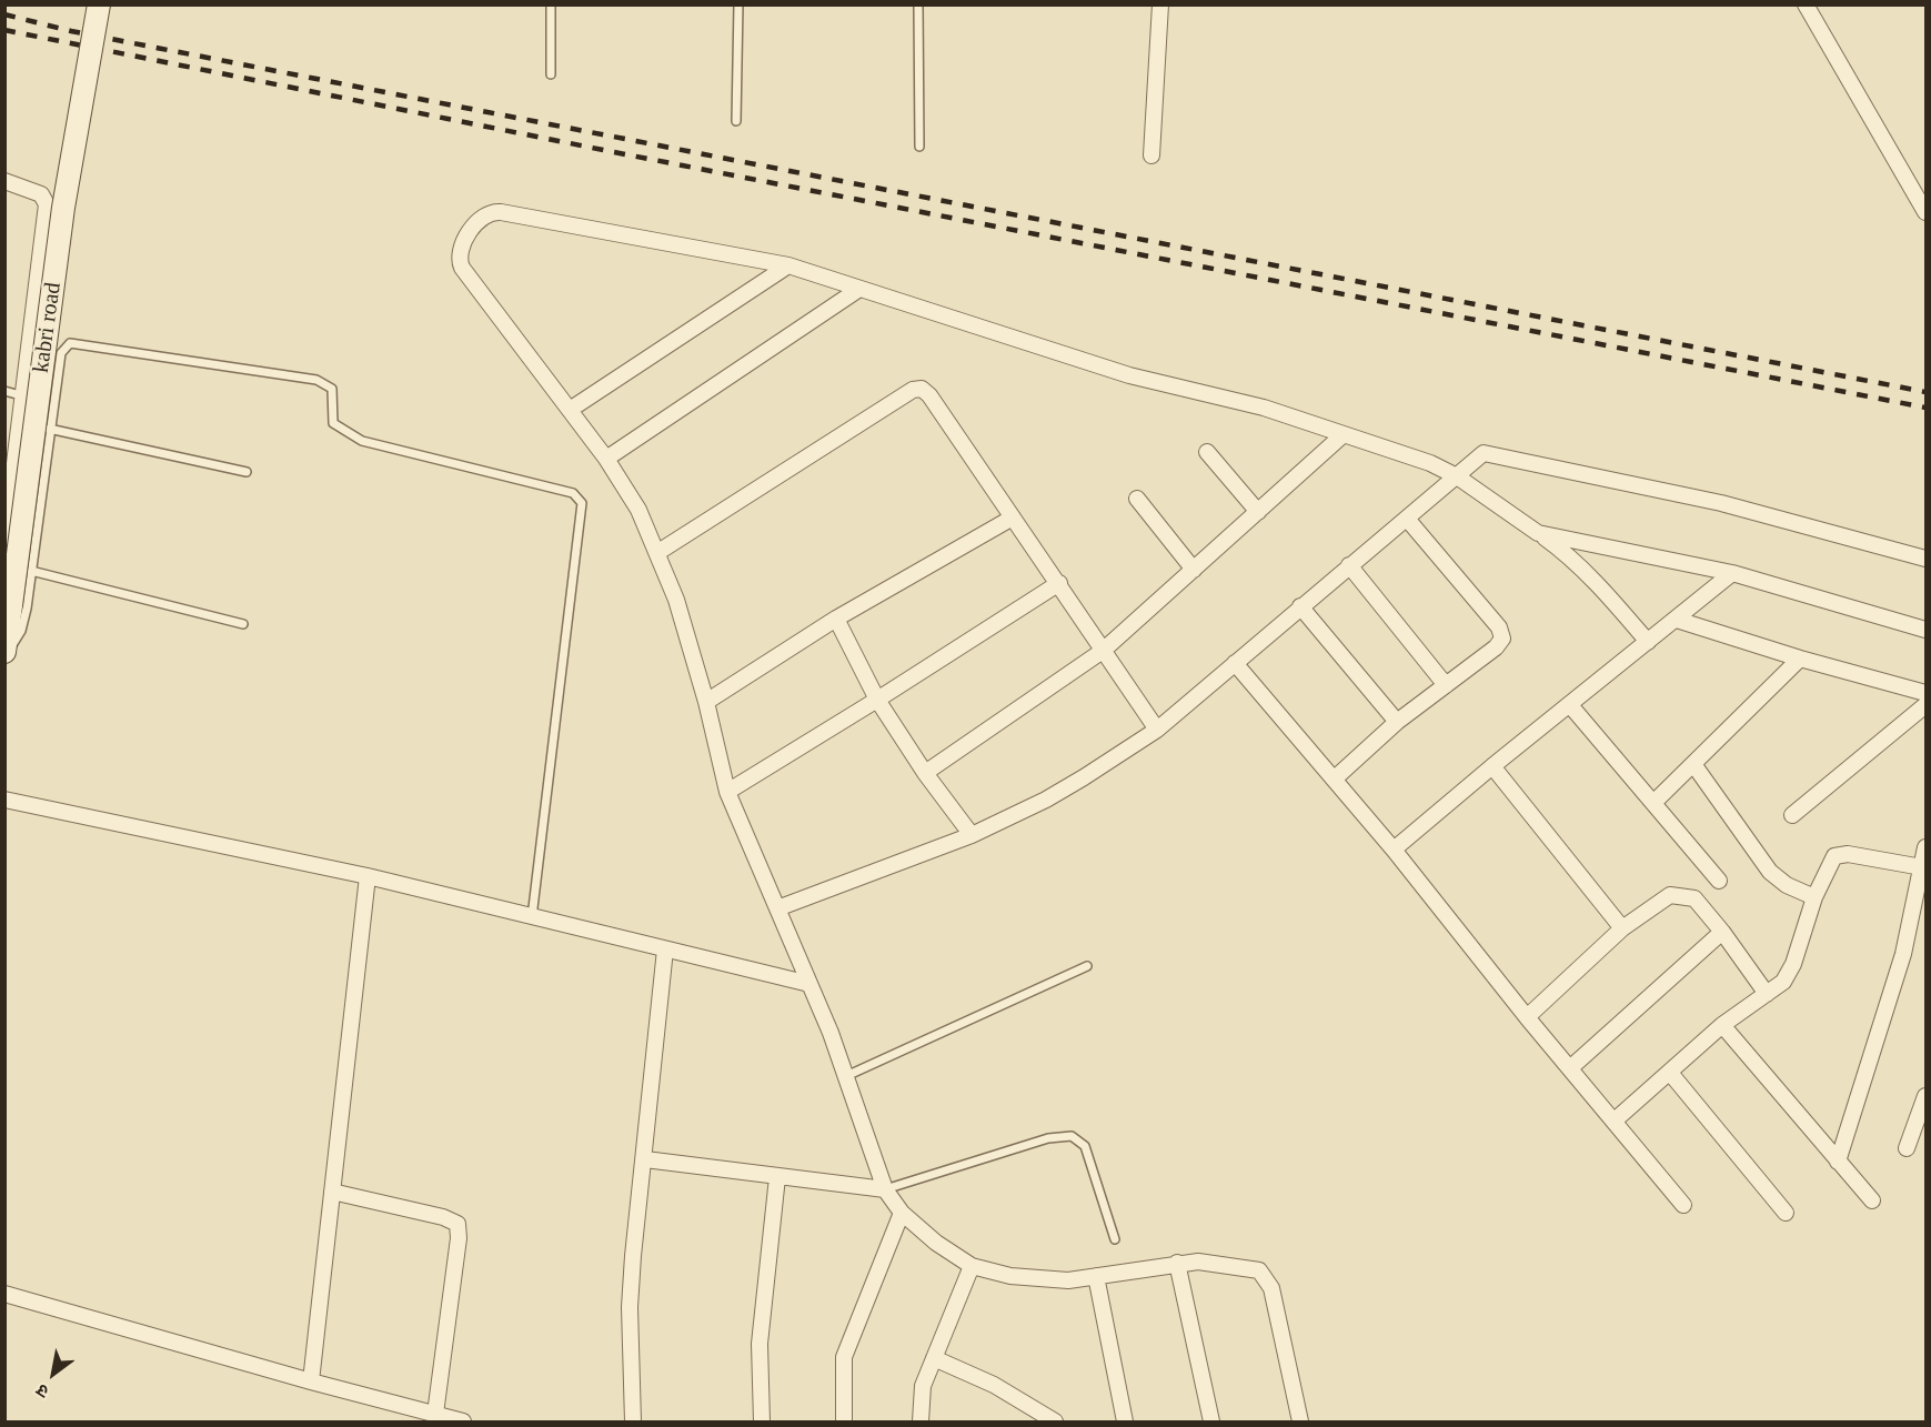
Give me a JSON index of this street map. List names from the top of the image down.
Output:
{
  "streets": {
    "street": ["kabri road"]
  },
  "north": "bottom left"
}
